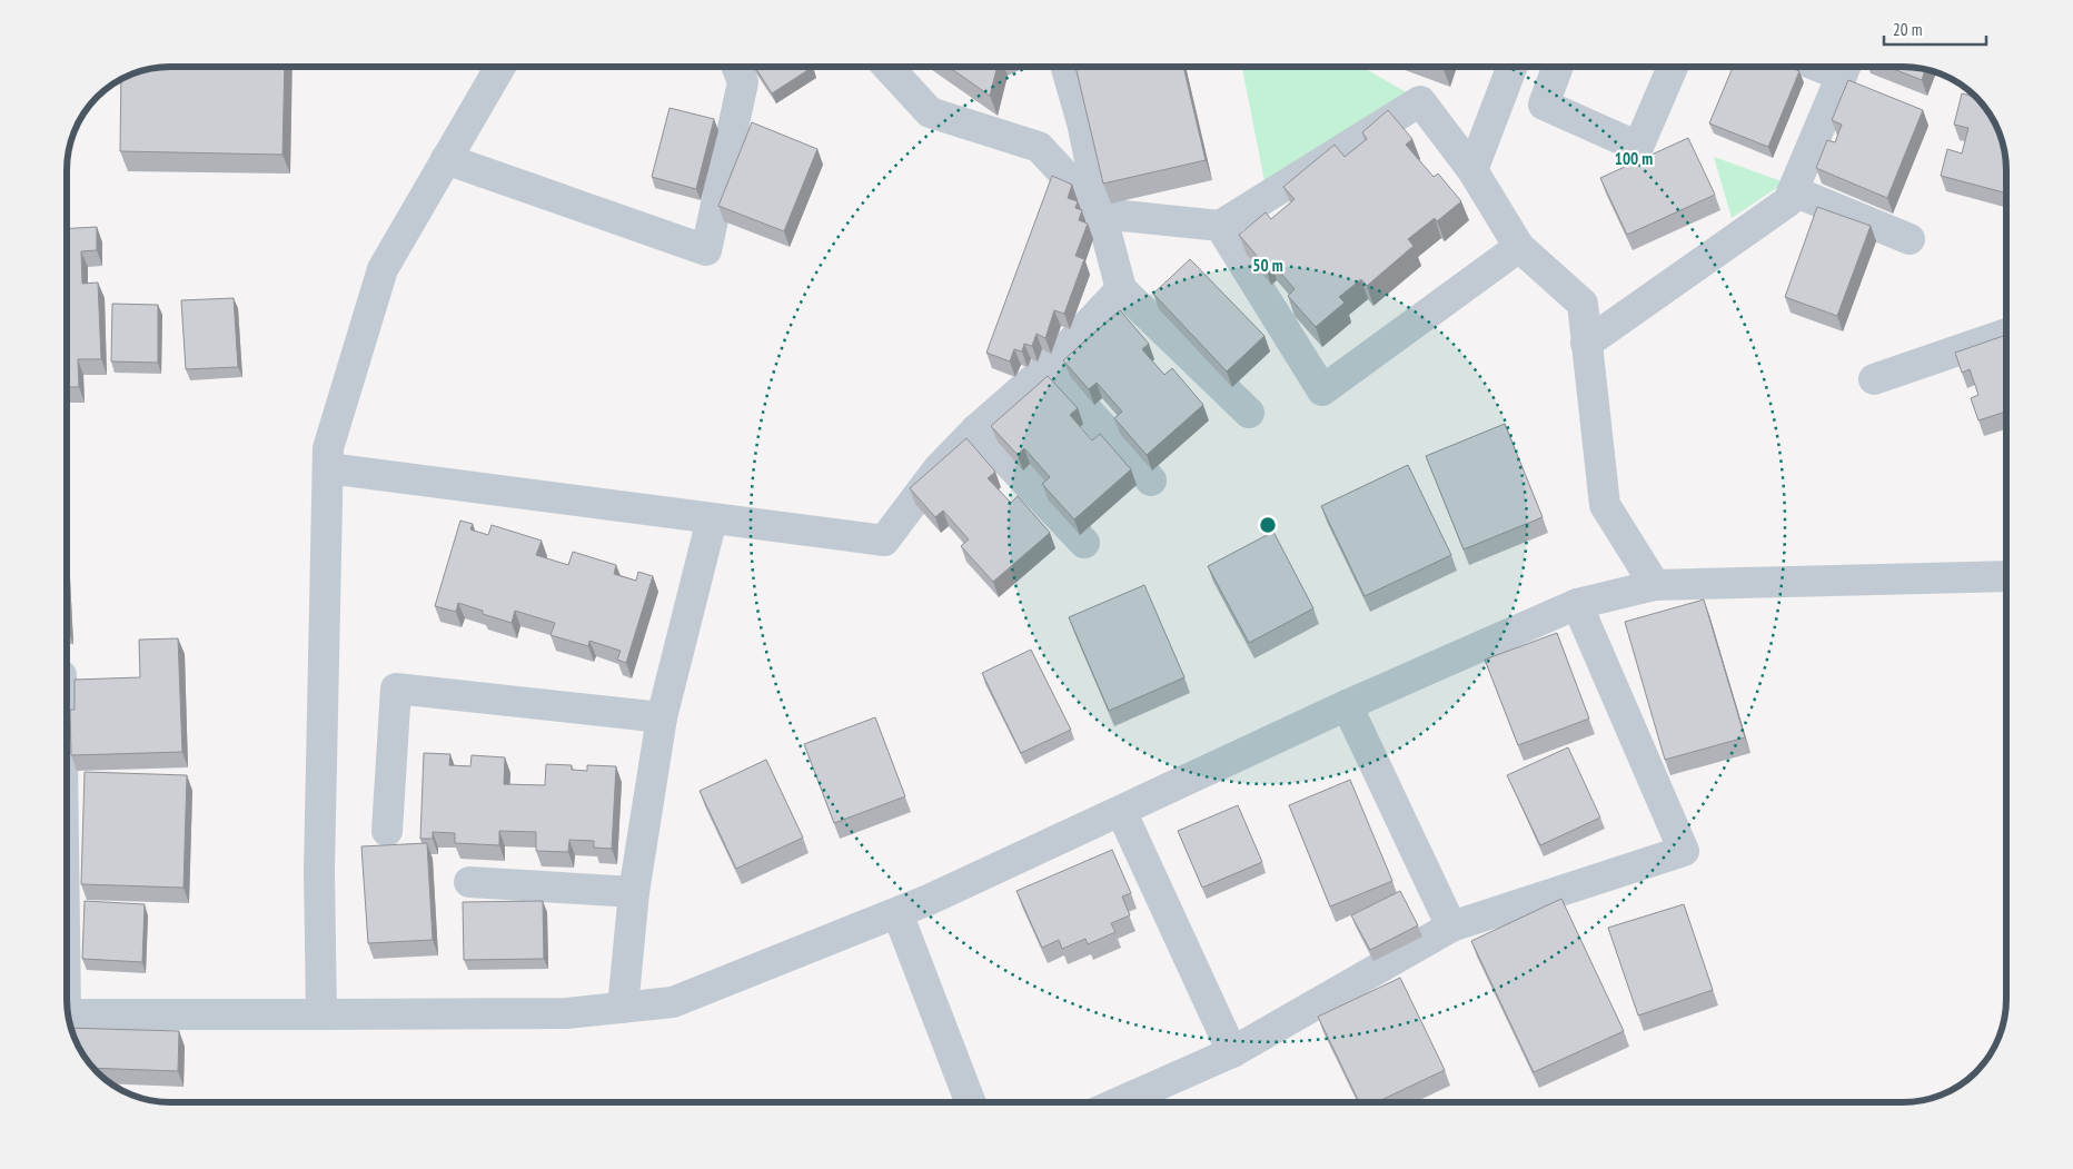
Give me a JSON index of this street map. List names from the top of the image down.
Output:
{
  "scale_bar": "20 m",
  "rings": ["100 m", "50 m"]
}
